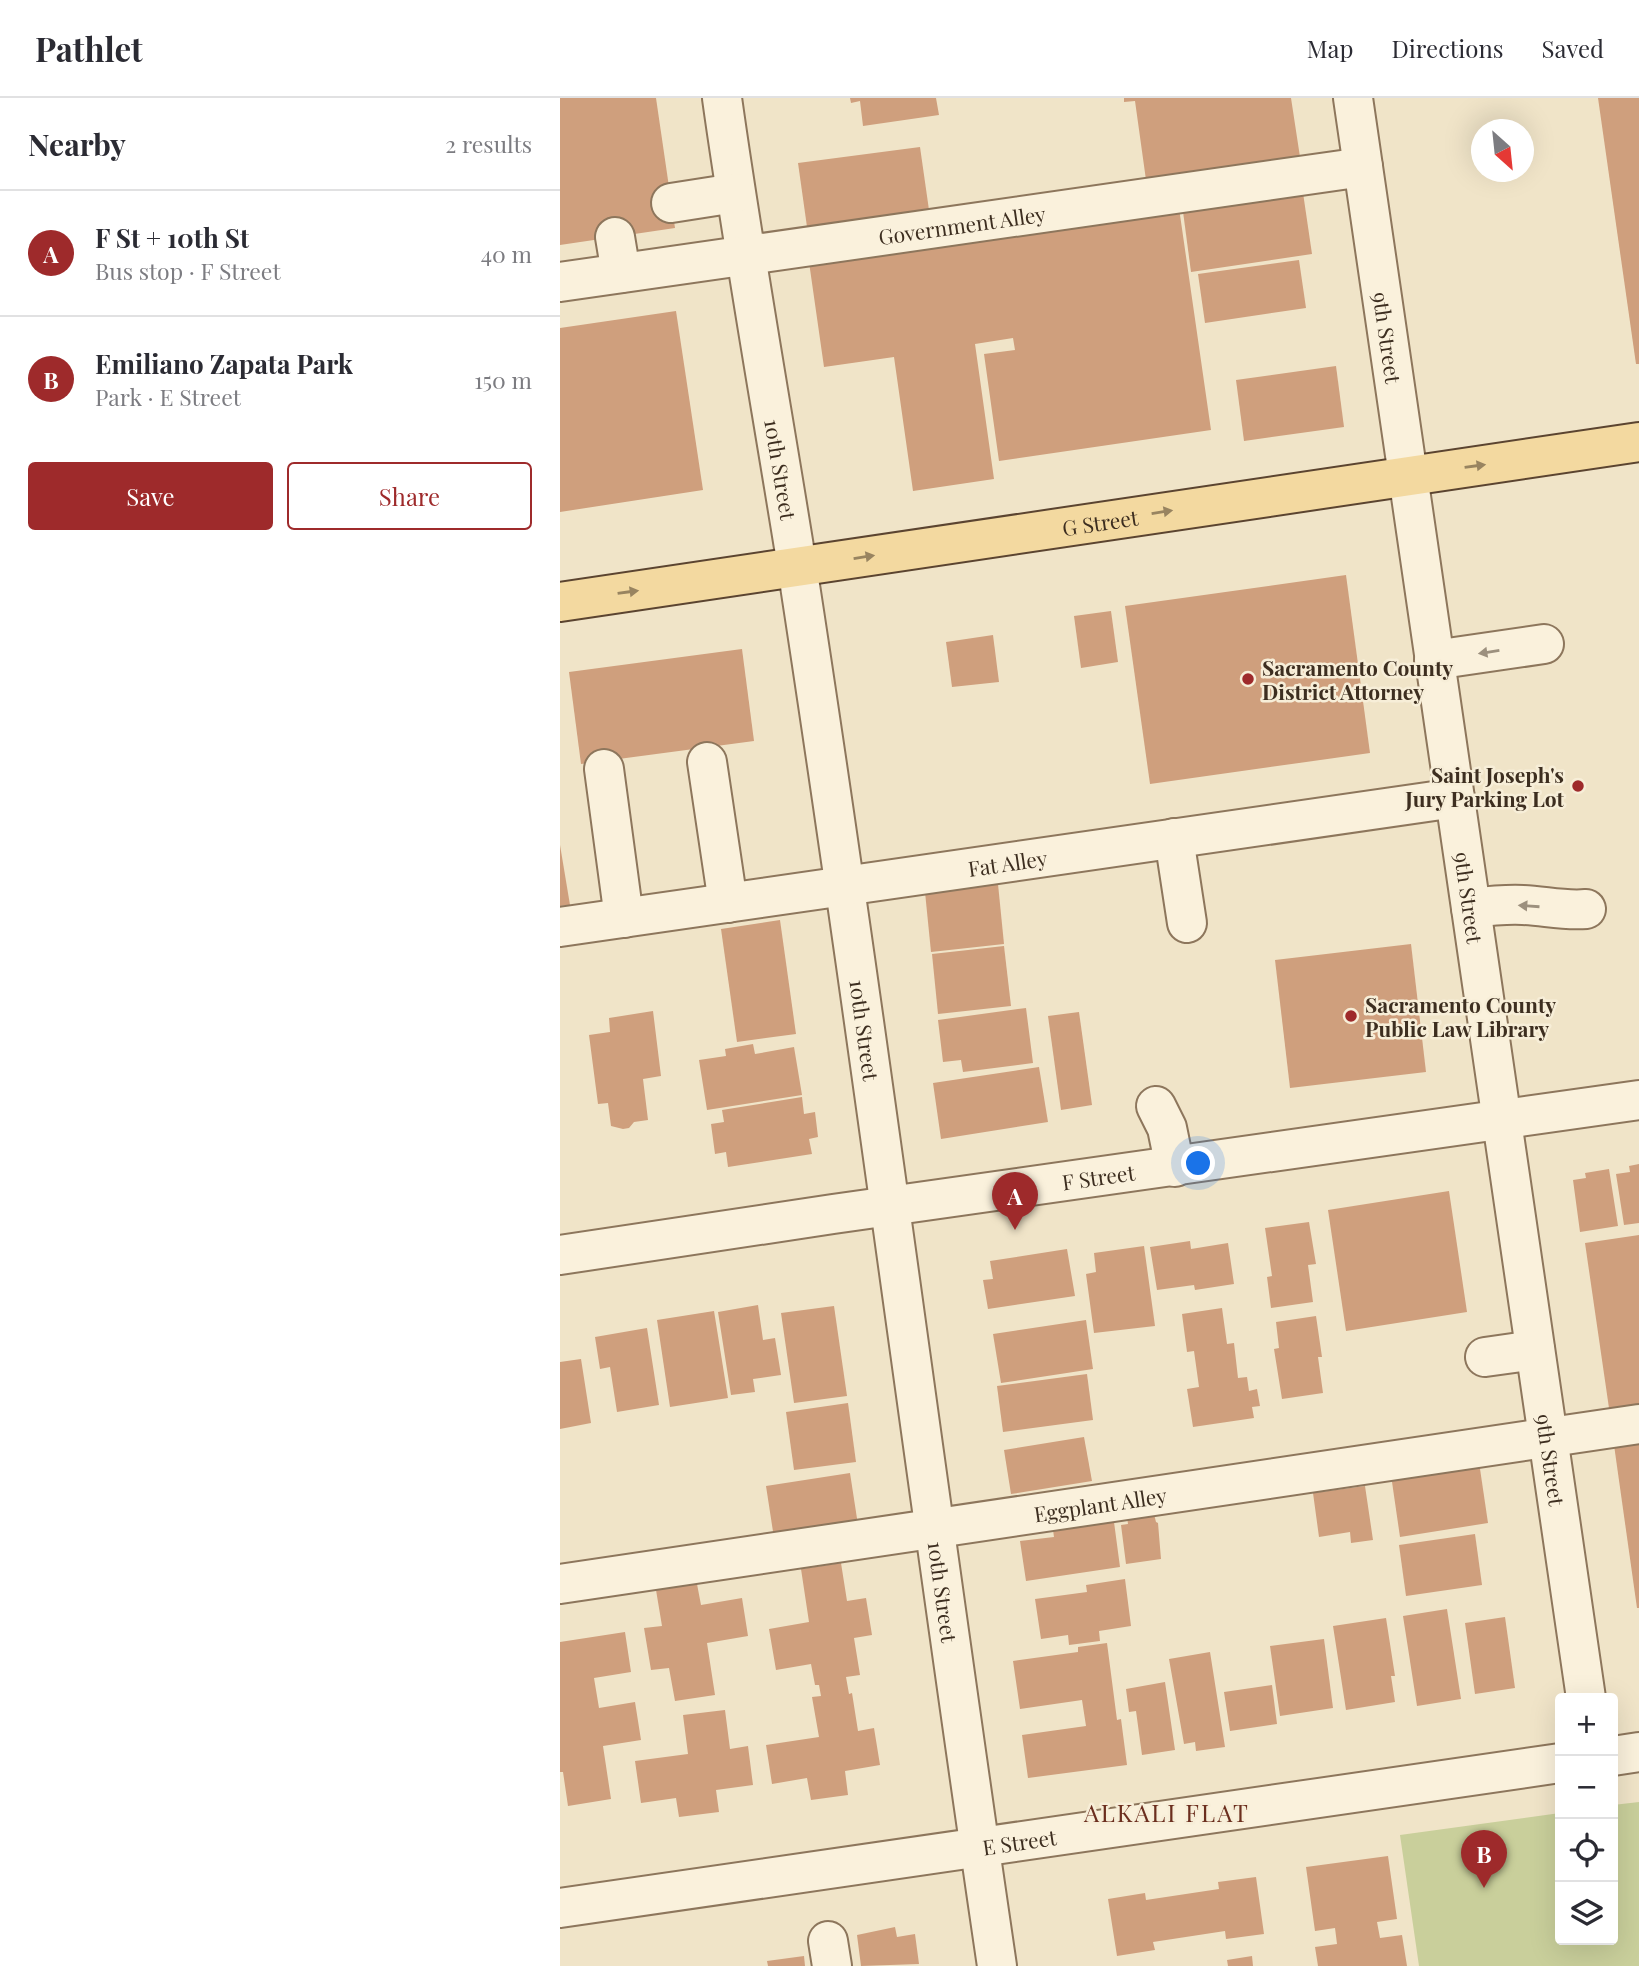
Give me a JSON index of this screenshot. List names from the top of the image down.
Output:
{
  "streets": {
    "main road": ["G Street"],
    "street": [
      "Government Alley",
      "9th Street",
      "10th Street",
      "Fat Alley",
      "F Street",
      "Eggplant Alley",
      "E Street"
    ]
  },
  "crossings": [
    ["Government Alley", "9th Street"],
    ["Government Alley", "10th Street"],
    ["9th Street", "G Street"],
    ["9th Street", "Fat Alley"],
    ["9th Street", "F Street"],
    ["9th Street", "Eggplant Alley"],
    ["10th Street", "G Street"],
    ["10th Street", "Fat Alley"],
    ["10th Street", "F Street"],
    ["10th Street", "Eggplant Alley"],
    ["10th Street", "E Street"]
  ],
  "one_way": ["G Street"],
  "districts": ["ALKALI FLAT"],
  "places": ["Sacramento County District Attorney", "Saint Joseph's Jury Parking Lot", "Sacramento County Public Law Library"],
  "north": "bottom right",
  "page": {
    "header": "Pathlet",
    "nav": ["Map", "Directions", "Saved"],
    "heading": ["Nearby", "2 results"],
    "list": [
      {
        "mark": "A",
        "name": "F St + 10th St",
        "note": "Bus stop · F Street",
        "value": "40 m"
      },
      {
        "mark": "B",
        "name": "Emiliano Zapata Park",
        "note": "Park · E Street",
        "value": "150 m"
      }
    ],
    "buttons": ["Save", "Share"],
    "pins": ["A", "B"],
    "map_buttons": ["+", "−"]
  }
}
